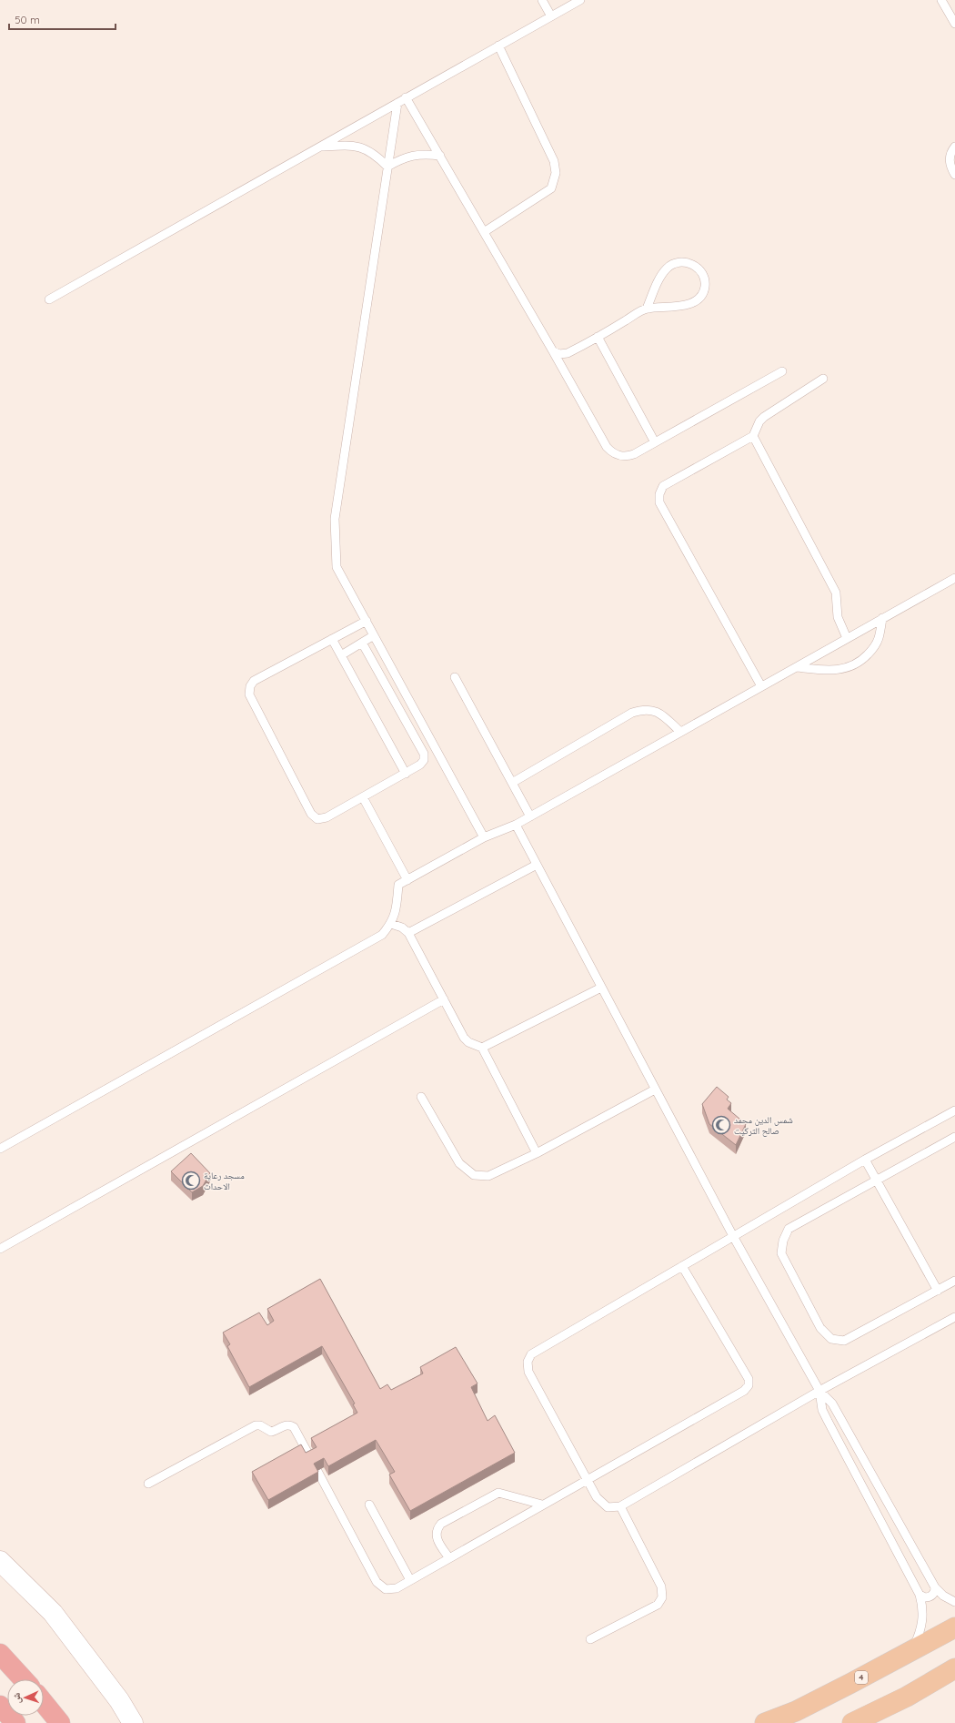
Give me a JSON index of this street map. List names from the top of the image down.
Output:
{
  "streets": {
    "main road": ["4"]
  },
  "places": {
    "mosque": ["شمس الدين محمد صالح التركيت", "مسجد رعاية الاحداث"]
  },
  "scale_bar": "50 m",
  "north": "left"
}
